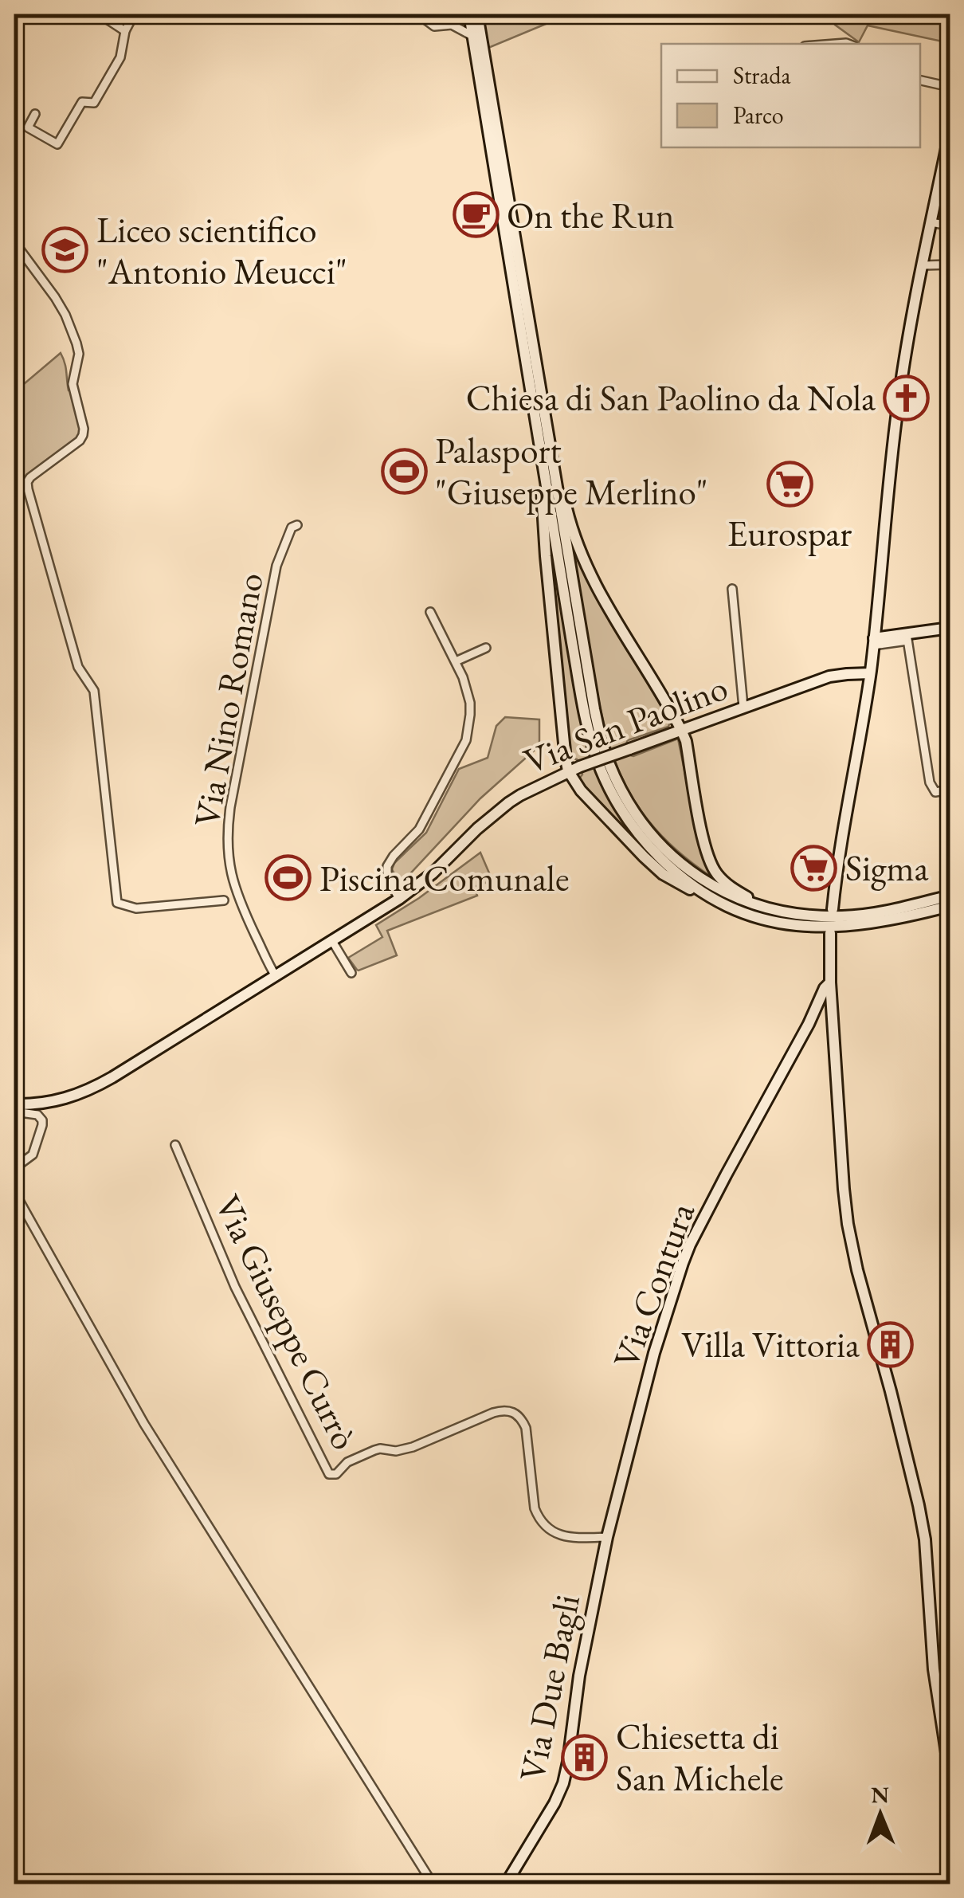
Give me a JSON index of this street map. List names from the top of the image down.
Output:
{
  "streets": {
    "street": [
      "Via Nino Romano",
      "Via San Paolino",
      "Via Contura",
      "Via Giuseppe Currò",
      "Via Due Bagli"
    ]
  },
  "crossings": [
    ["Via Nino Romano", "Via San Paolino"],
    ["Via Contura", "Via Giuseppe Currò"],
    ["Via Contura", "Via Due Bagli"],
    ["Via Giuseppe Currò", "Via Due Bagli"]
  ],
  "places": {
    "cafe": ["On the Run"],
    "school or university": ["Liceo scientifico \"Antonio Meucci\""],
    "church": ["Chiesa di San Paolino da Nola"],
    "sports": ["Palasport \"Giuseppe Merlino\"", "Piscina Comunale"],
    "supermarket": ["Eurospar", "Sigma"],
    "building": ["Villa Vittoria", "Chiesetta di San Michele"]
  },
  "legend": ["Strada", "Parco"],
  "north": "top"
}
